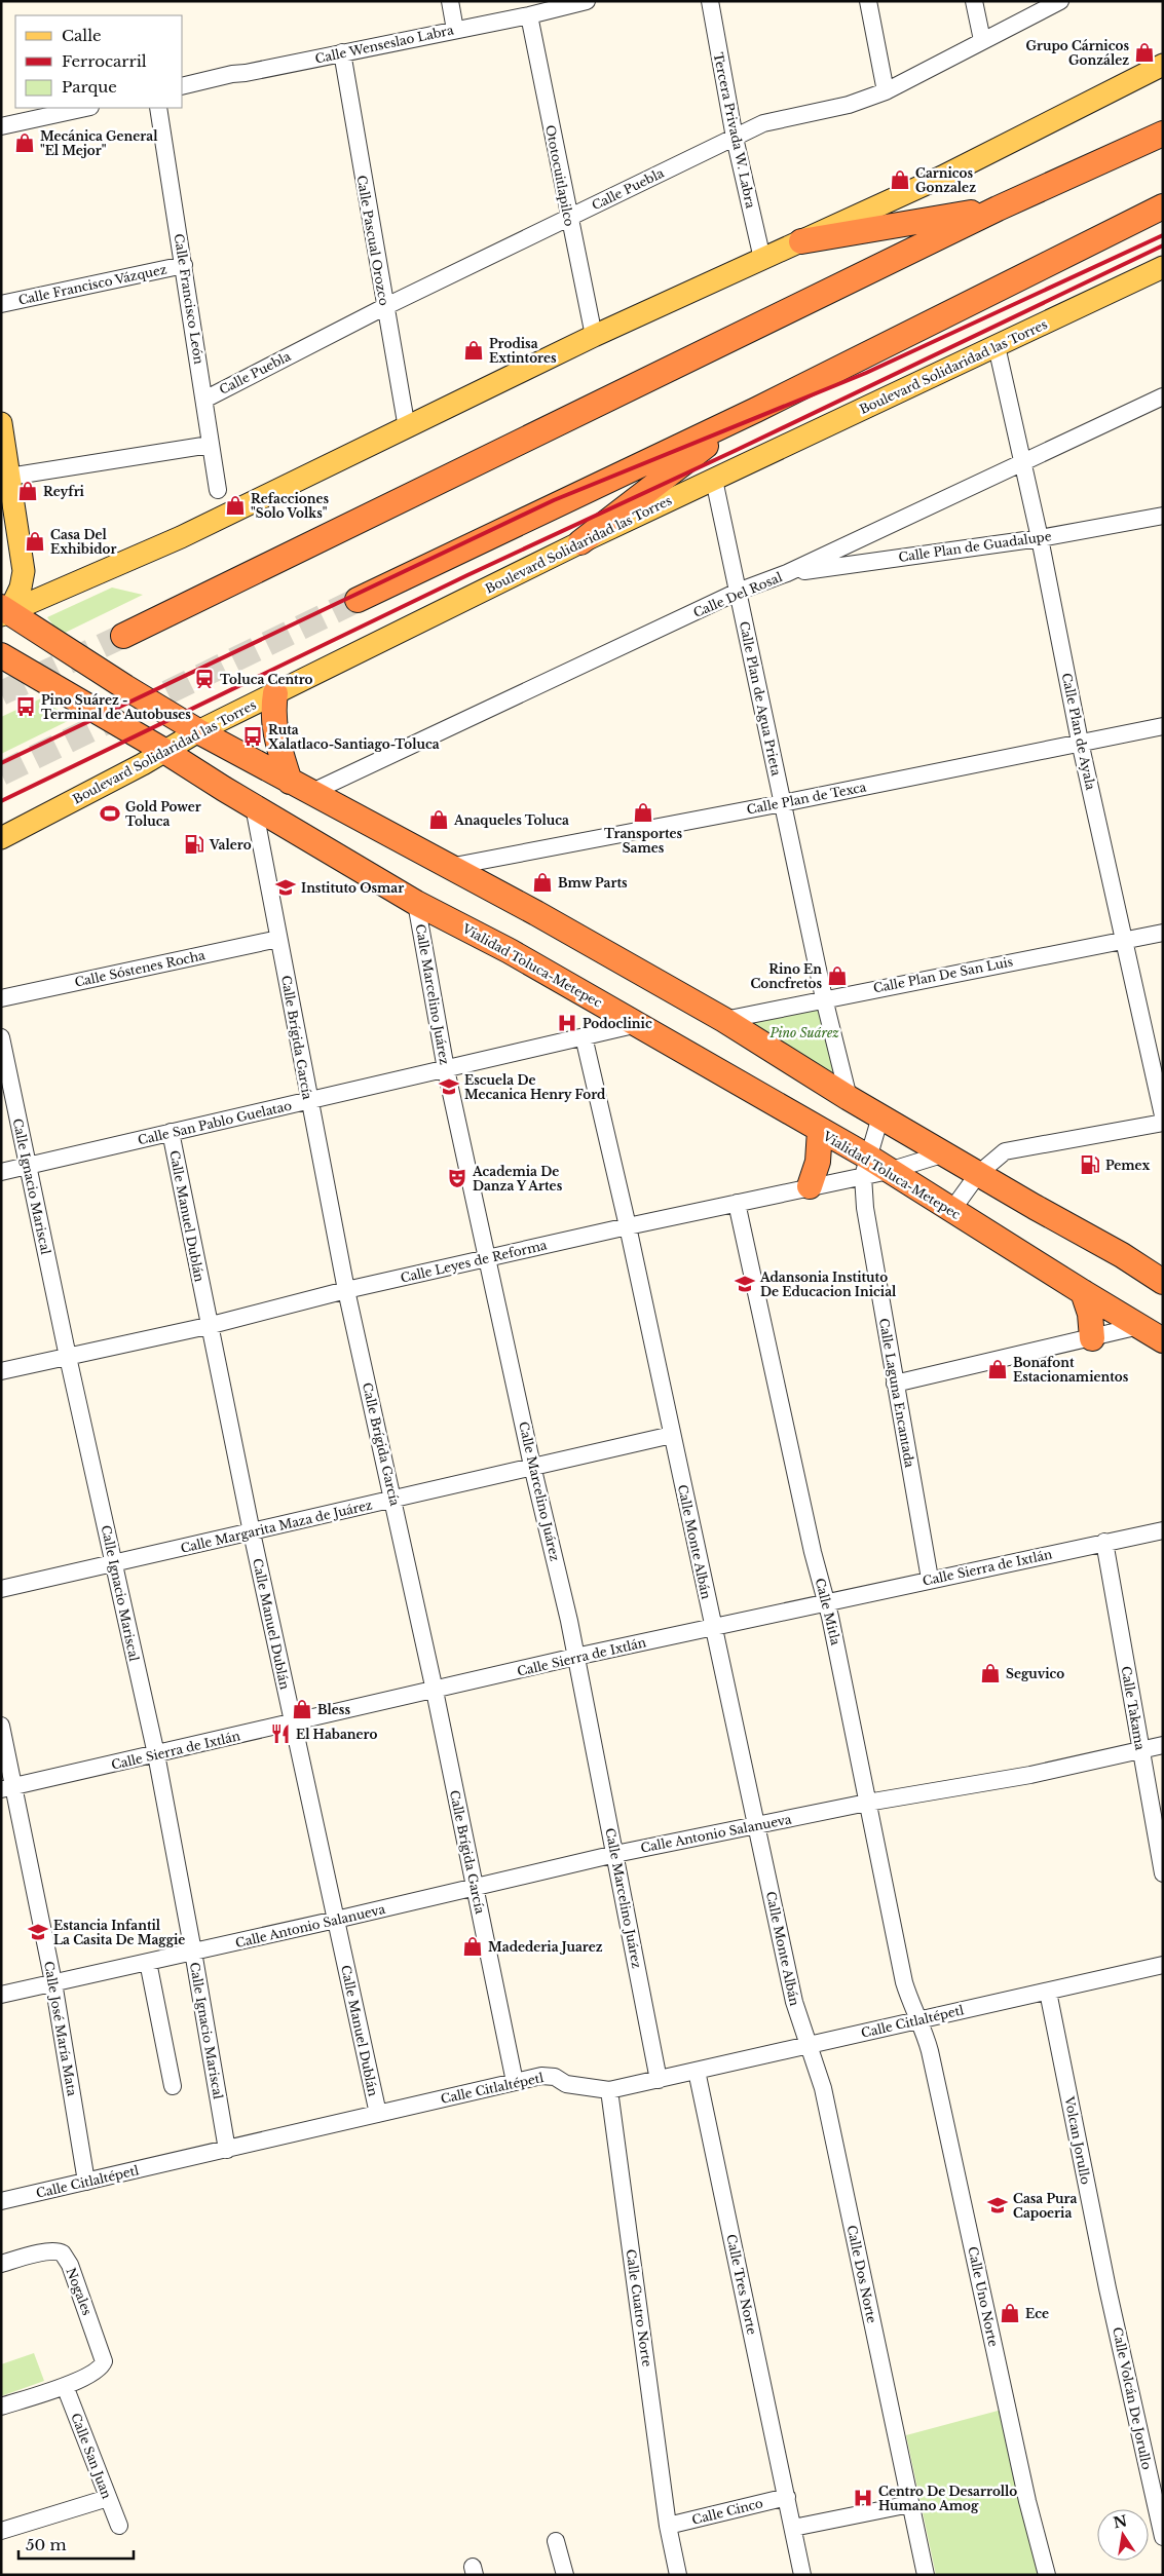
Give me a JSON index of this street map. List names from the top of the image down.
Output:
{
  "streets": {
    "highway": ["Vialidad Toluca-Metepec"],
    "main road": ["Boulevard Solidaridad las Torres"],
    "street": [
      "Calle Wenseslao Labra",
      "Tercera Privada W. Labra",
      "Ototocuitlapilco",
      "Calle Puebla",
      "Calle Pascual Orozco",
      "Calle Francisco Vázquez",
      "Calle Francisco León",
      "Calle Plan de Guadalupe",
      "Calle Del Rosal",
      "Calle Plan de Agua Prieta",
      "Calle Plan de Ayala",
      "Calle Plan de Texca",
      "Calle Sóstenes Rocha",
      "Calle Plan De San Luis",
      "Calle Marcelino Juárez",
      "Calle Brígida García",
      "Calle San Pablo Guelatao",
      "Calle Ignacio Mariscal",
      "Calle Manuel Dublán",
      "Calle Leyes de Reforma",
      "Calle Laguna Encantada",
      "Calle Margarita Maza de Juárez",
      "Calle Monte Albán",
      "Calle Sierra de Ixtlán",
      "Calle Mitla",
      "Calle Takama",
      "Calle Antonio Salanueva",
      "Calle Citlaltépetl",
      "Calle José María Mata",
      "Volcan Jorullo",
      "Calle Dos Norte",
      "Calle Tres Norte",
      "Nogales",
      "Calle Uno Norte",
      "Calle Cuatro Norte",
      "Calle Volcán De Jorullo",
      "Calle San Juan",
      "Calle Cinco"
    ]
  },
  "crossings": [
    ["Calle Wenseslao Labra", "Ototocuitlapilco"],
    ["Calle Wenseslao Labra", "Calle Pascual Orozco"],
    ["Tercera Privada W. Labra", "Calle Puebla"],
    ["Ototocuitlapilco", "Calle Puebla"],
    ["Calle Puebla", "Calle Pascual Orozco"],
    ["Calle Puebla", "Calle Francisco León"],
    ["Calle Francisco Vázquez", "Calle Francisco León"],
    ["Boulevard Solidaridad las Torres", "Calle Plan de Agua Prieta"],
    ["Boulevard Solidaridad las Torres", "Calle Plan de Ayala"],
    ["Boulevard Solidaridad las Torres", "Vialidad Toluca-Metepec"],
    ["Calle Plan de Guadalupe", "Calle Del Rosal"],
    ["Calle Plan de Guadalupe", "Calle Plan de Ayala"],
    ["Calle Del Rosal", "Calle Plan de Agua Prieta"],
    ["Calle Del Rosal", "Calle Plan de Ayala"],
    ["Calle Plan de Agua Prieta", "Calle Plan de Texca"],
    ["Calle Plan de Agua Prieta", "Calle Plan De San Luis"],
    ["Calle Plan de Ayala", "Calle Plan de Texca"],
    ["Calle Plan de Ayala", "Calle Plan De San Luis"],
    ["Vialidad Toluca-Metepec", "Calle Marcelino Juárez"],
    ["Vialidad Toluca-Metepec", "Calle Brígida García"],
    ["Vialidad Toluca-Metepec", "Calle San Pablo Guelatao"],
    ["Vialidad Toluca-Metepec", "Calle Leyes de Reforma"],
    ["Vialidad Toluca-Metepec", "Calle Laguna Encantada"],
    ["Calle Sóstenes Rocha", "Calle Brígida García"],
    ["Calle Marcelino Juárez", "Calle San Pablo Guelatao"],
    ["Calle Marcelino Juárez", "Calle Leyes de Reforma"],
    ["Calle Marcelino Juárez", "Calle Margarita Maza de Juárez"],
    ["Calle Marcelino Juárez", "Calle Sierra de Ixtlán"],
    ["Calle Marcelino Juárez", "Calle Antonio Salanueva"],
    ["Calle Marcelino Juárez", "Calle Citlaltépetl"],
    ["Calle Brígida García", "Calle San Pablo Guelatao"],
    ["Calle Brígida García", "Calle Leyes de Reforma"],
    ["Calle Brígida García", "Calle Margarita Maza de Juárez"],
    ["Calle Brígida García", "Calle Sierra de Ixtlán"],
    ["Calle Brígida García", "Calle Antonio Salanueva"],
    ["Calle Brígida García", "Calle Citlaltépetl"],
    ["Calle San Pablo Guelatao", "Calle Ignacio Mariscal"],
    ["Calle San Pablo Guelatao", "Calle Manuel Dublán"],
    ["Calle San Pablo Guelatao", "Calle Monte Albán"],
    ["Calle Ignacio Mariscal", "Calle Leyes de Reforma"],
    ["Calle Ignacio Mariscal", "Calle Margarita Maza de Juárez"],
    ["Calle Ignacio Mariscal", "Calle Sierra de Ixtlán"],
    ["Calle Ignacio Mariscal", "Calle Antonio Salanueva"],
    ["Calle Ignacio Mariscal", "Calle Citlaltépetl"],
    ["Calle Manuel Dublán", "Calle Leyes de Reforma"],
    ["Calle Manuel Dublán", "Calle Margarita Maza de Juárez"],
    ["Calle Manuel Dublán", "Calle Sierra de Ixtlán"],
    ["Calle Manuel Dublán", "Calle Antonio Salanueva"],
    ["Calle Manuel Dublán", "Calle Citlaltépetl"],
    ["Calle Leyes de Reforma", "Calle Laguna Encantada"],
    ["Calle Leyes de Reforma", "Calle Monte Albán"],
    ["Calle Leyes de Reforma", "Calle Mitla"],
    ["Calle Laguna Encantada", "Calle Sierra de Ixtlán"],
    ["Calle Margarita Maza de Juárez", "Calle Monte Albán"],
    ["Calle Monte Albán", "Calle Sierra de Ixtlán"],
    ["Calle Monte Albán", "Calle Antonio Salanueva"],
    ["Calle Monte Albán", "Calle Citlaltépetl"],
    ["Calle Monte Albán", "Calle Dos Norte"],
    ["Calle Sierra de Ixtlán", "Calle Mitla"],
    ["Calle Sierra de Ixtlán", "Calle Takama"],
    ["Calle Sierra de Ixtlán", "Calle José María Mata"],
    ["Calle Mitla", "Calle Antonio Salanueva"],
    ["Calle Mitla", "Calle Citlaltépetl"],
    ["Calle Mitla", "Calle Uno Norte"],
    ["Calle Takama", "Calle Antonio Salanueva"],
    ["Calle Antonio Salanueva", "Calle José María Mata"],
    ["Calle Citlaltépetl", "Calle José María Mata"],
    ["Calle Citlaltépetl", "Volcan Jorullo"],
    ["Calle Citlaltépetl", "Calle Dos Norte"],
    ["Calle Citlaltépetl", "Calle Tres Norte"],
    ["Calle Citlaltépetl", "Calle Uno Norte"],
    ["Calle Citlaltépetl", "Calle Cuatro Norte"],
    ["Volcan Jorullo", "Calle Volcán De Jorullo"],
    ["Calle Tres Norte", "Calle Cinco"],
    ["Nogales", "Calle San Juan"],
    ["Calle Cuatro Norte", "Calle Cinco"]
  ],
  "parks": ["Pino Suárez"],
  "places": {
    "shop": [
      "Grupo Cárnicos González",
      "Mecánica General \"El Mejor\"",
      "Carnicos Gonzalez",
      "Prodisa Extintores",
      "Reyfri",
      "Refacciones \"Solo Volks\"",
      "Casa Del Exhibidor",
      "Transportes Sames",
      "Anaqueles Toluca",
      "Bmw Parts",
      "Rino En Concfretos",
      "Bonafont Estacionamientos",
      "Seguvico",
      "Bless",
      "Madederia Juarez",
      "Ece"
    ],
    "station": ["Toluca Centro"],
    "bus stop": ["Pino Suárez - Terminal de Autobuses", "Ruta Xalatlaco-Santiago-Toluca"],
    "sports": ["Gold Power Toluca"],
    "fuel station": ["Valero", "Pemex"],
    "school or university": [
      "Instituto Osmar",
      "Escuela De Mecanica Henry Ford",
      "Adansonia Instituto De Educacion Inicial",
      "Estancia Infantil La Casita De Maggie",
      "Casa Pura Capoeria"
    ],
    "hospital": ["Podoclinic", "Centro De Desarrollo Humano Amog"],
    "theatre": ["Academia De Danza Y Artes"],
    "restaurant": ["El Habanero"]
  },
  "legend": ["Calle", "Ferrocarril", "Parque"],
  "scale_bar": "50 m",
  "north": "top"
}
